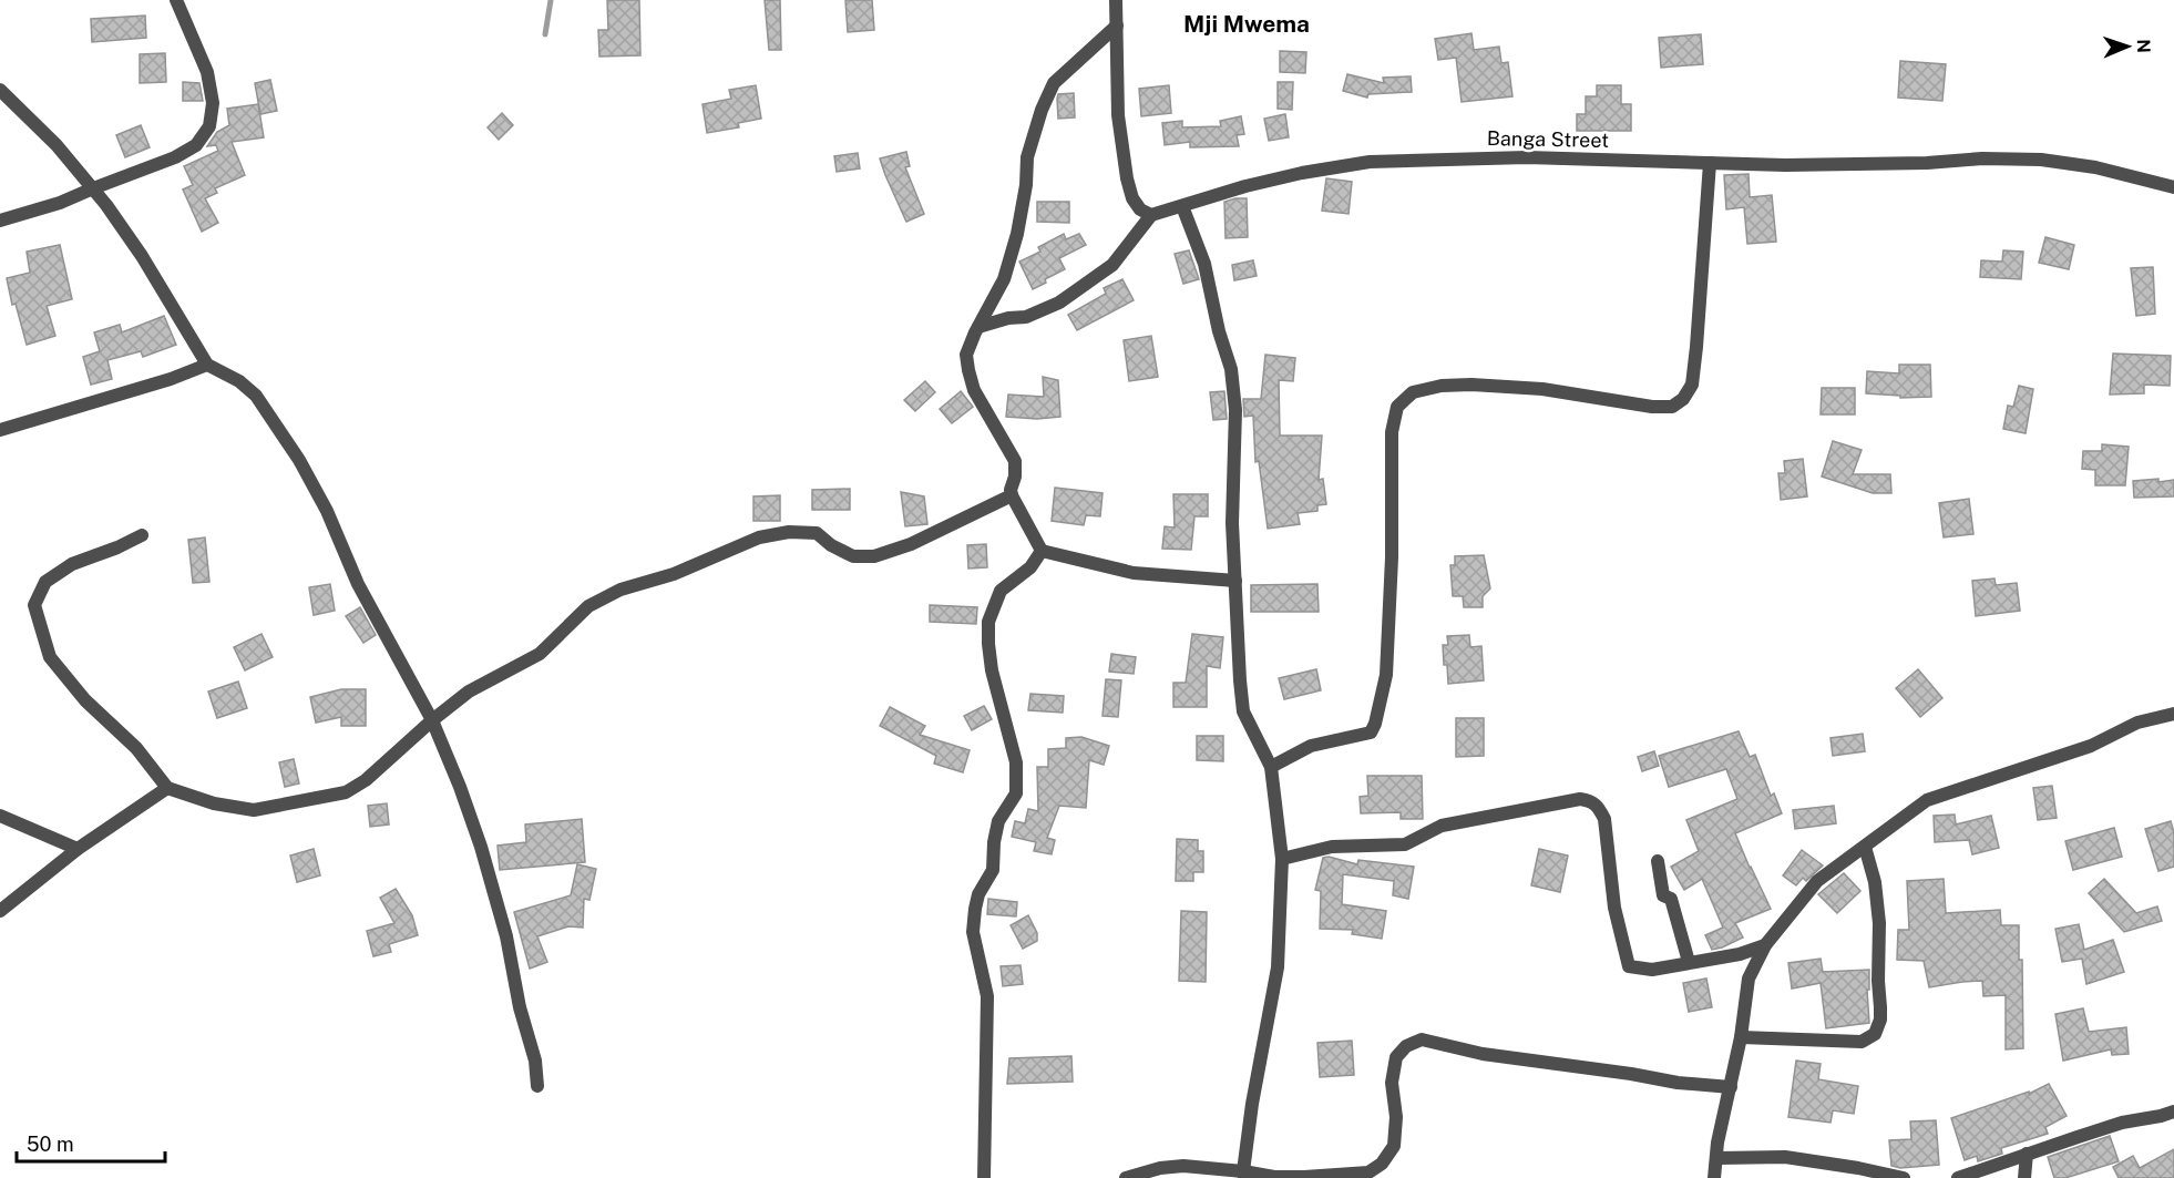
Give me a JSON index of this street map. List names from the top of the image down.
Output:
{
  "streets": {
    "street": ["Banga Street"]
  },
  "districts": ["Mji Mwema"],
  "scale_bar": "50 m",
  "north": "right"
}
